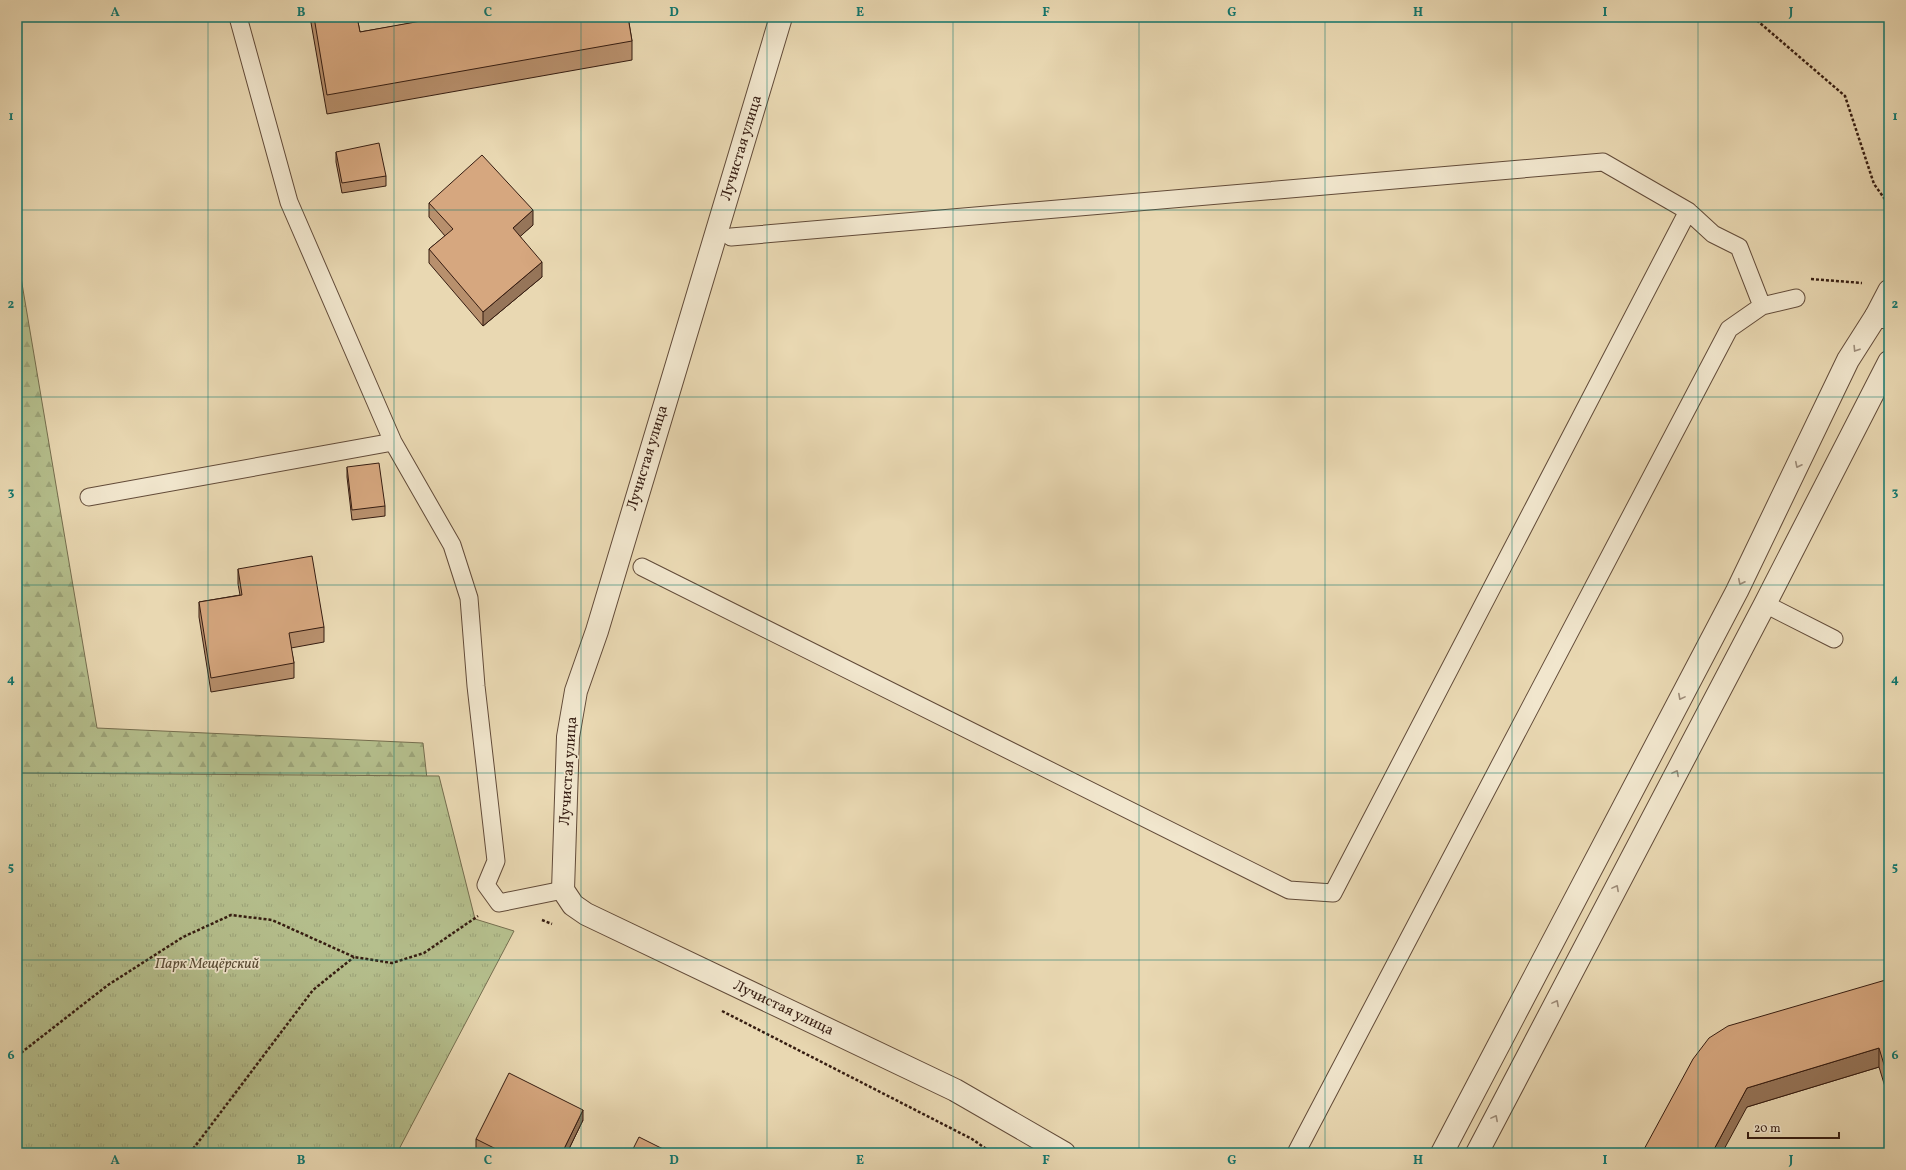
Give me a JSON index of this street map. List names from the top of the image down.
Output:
{
  "streets": {
    "street": ["Лучистая улица"]
  },
  "parks": ["Парк Мещёрский"],
  "scale_bar": "20 m",
  "grid": {
    "columns": [
      "A",
      "B",
      "C",
      "D",
      "E",
      "F",
      "G",
      "H",
      "I",
      "J"
    ],
    "rows": [
      "1",
      "2",
      "3",
      "4",
      "5",
      "6"
    ]
  }
}
